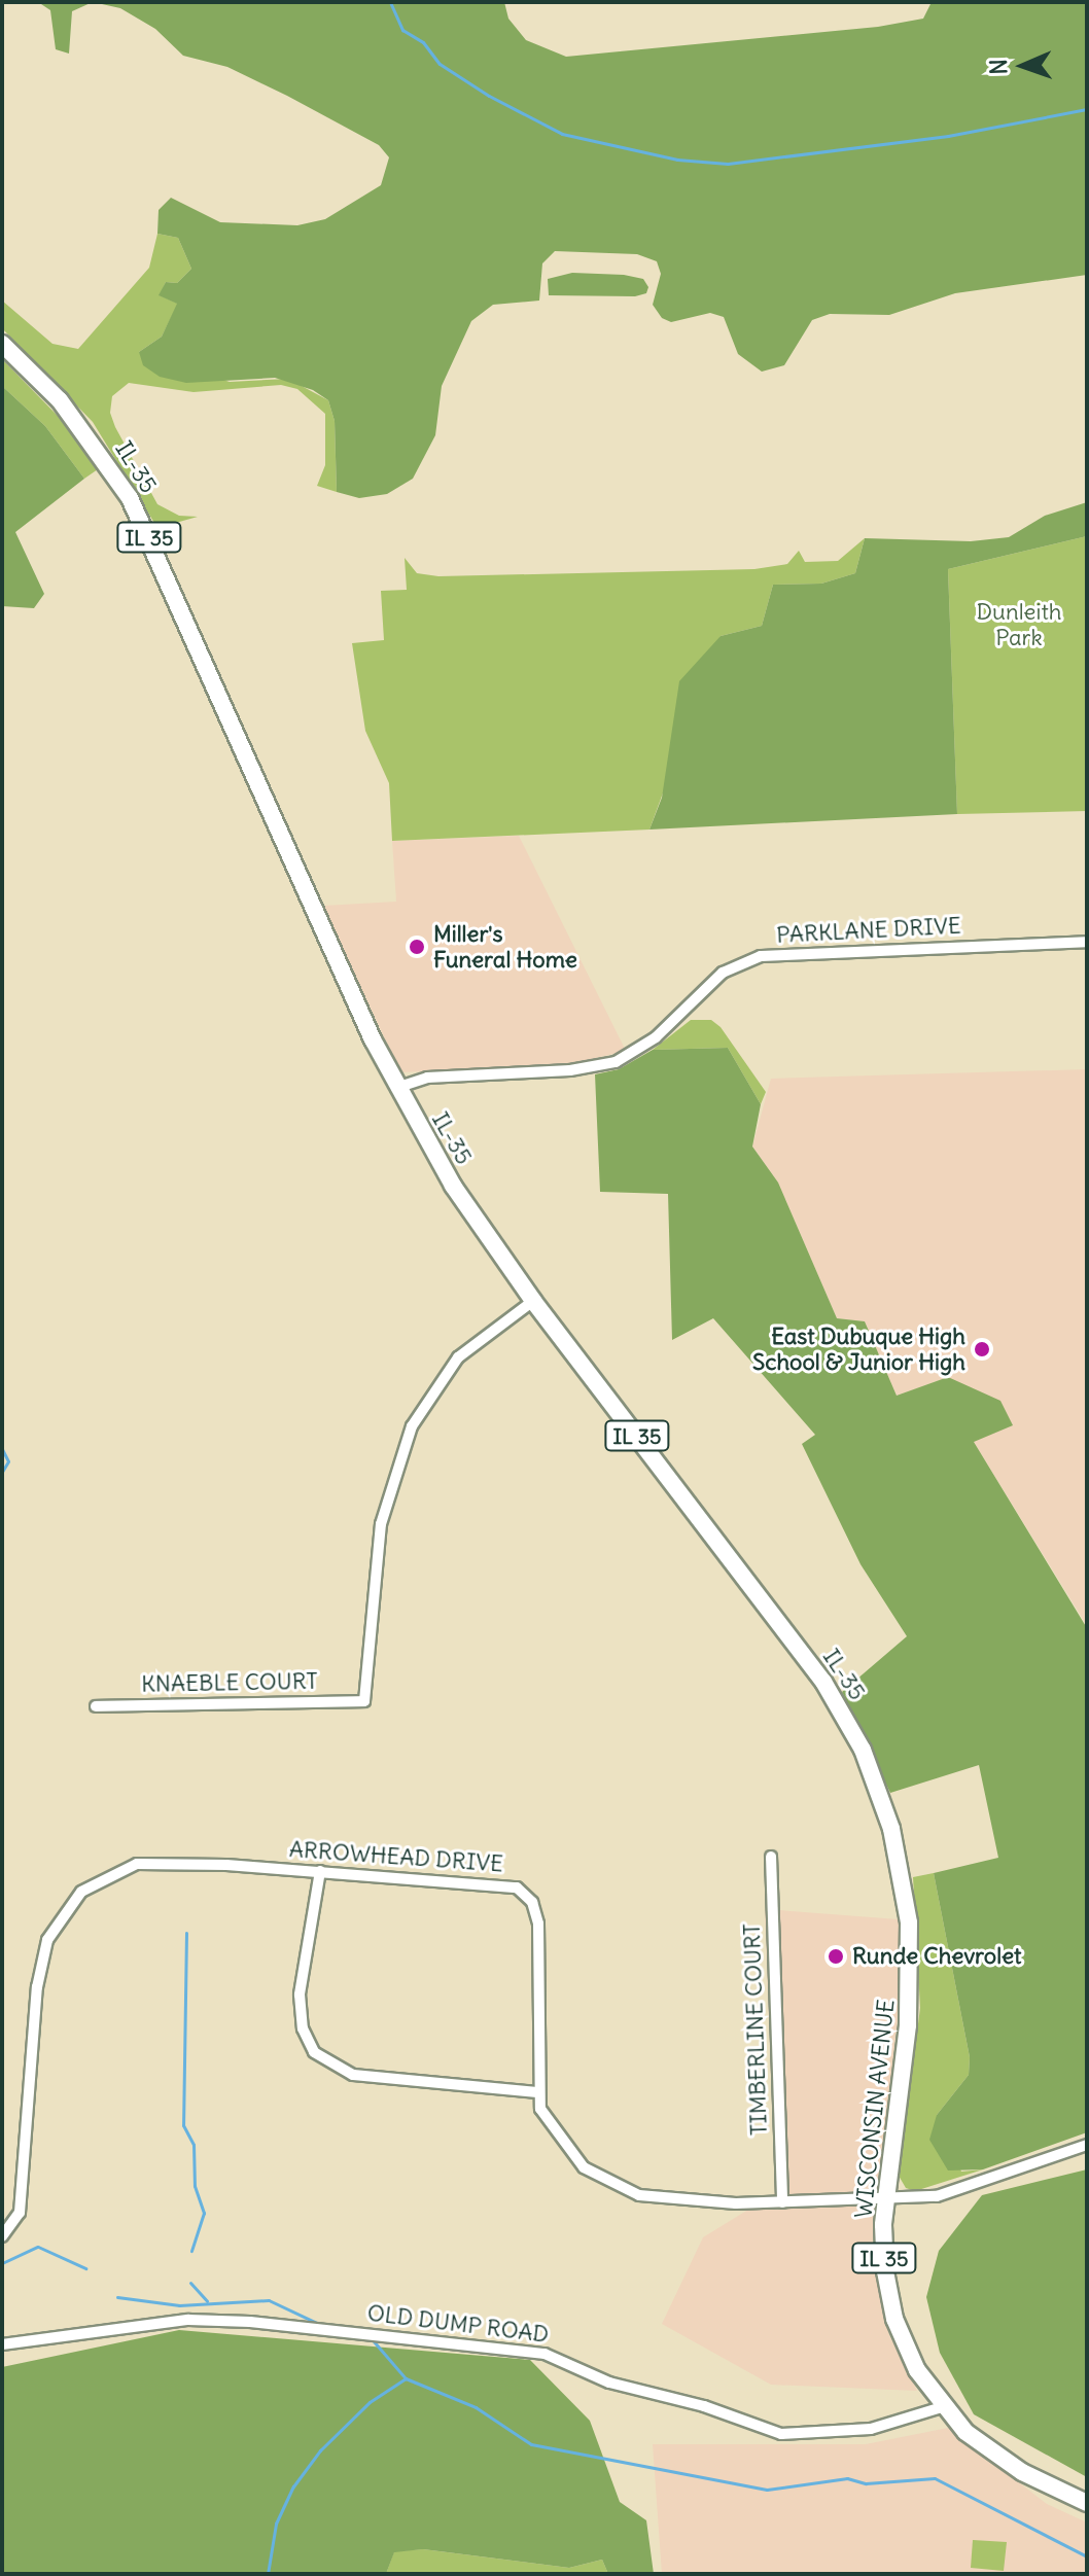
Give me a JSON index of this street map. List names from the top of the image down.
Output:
{
  "streets": {
    "main road": ["IL-35", "IL 35", "WISCONSIN AVENUE"],
    "street": [
      "PARKLANE DRIVE",
      "KNAEBLE COURT",
      "ARROWHEAD DRIVE",
      "TIMBERLINE COURT",
      "OLD DUMP ROAD"
    ]
  },
  "crossings": [
    ["IL-35", "PARKLANE DRIVE"],
    ["IL-35", "KNAEBLE COURT"],
    ["IL-35", "WISCONSIN AVENUE"],
    ["ARROWHEAD DRIVE", "TIMBERLINE COURT"],
    ["ARROWHEAD DRIVE", "WISCONSIN AVENUE"],
    ["WISCONSIN AVENUE", "OLD DUMP ROAD"]
  ],
  "parks": ["Dunleith Park"],
  "places": ["Miller's Funeral Home", "East Dubuque High School & Junior High", "Runde Chevrolet"],
  "north": "left"
}
